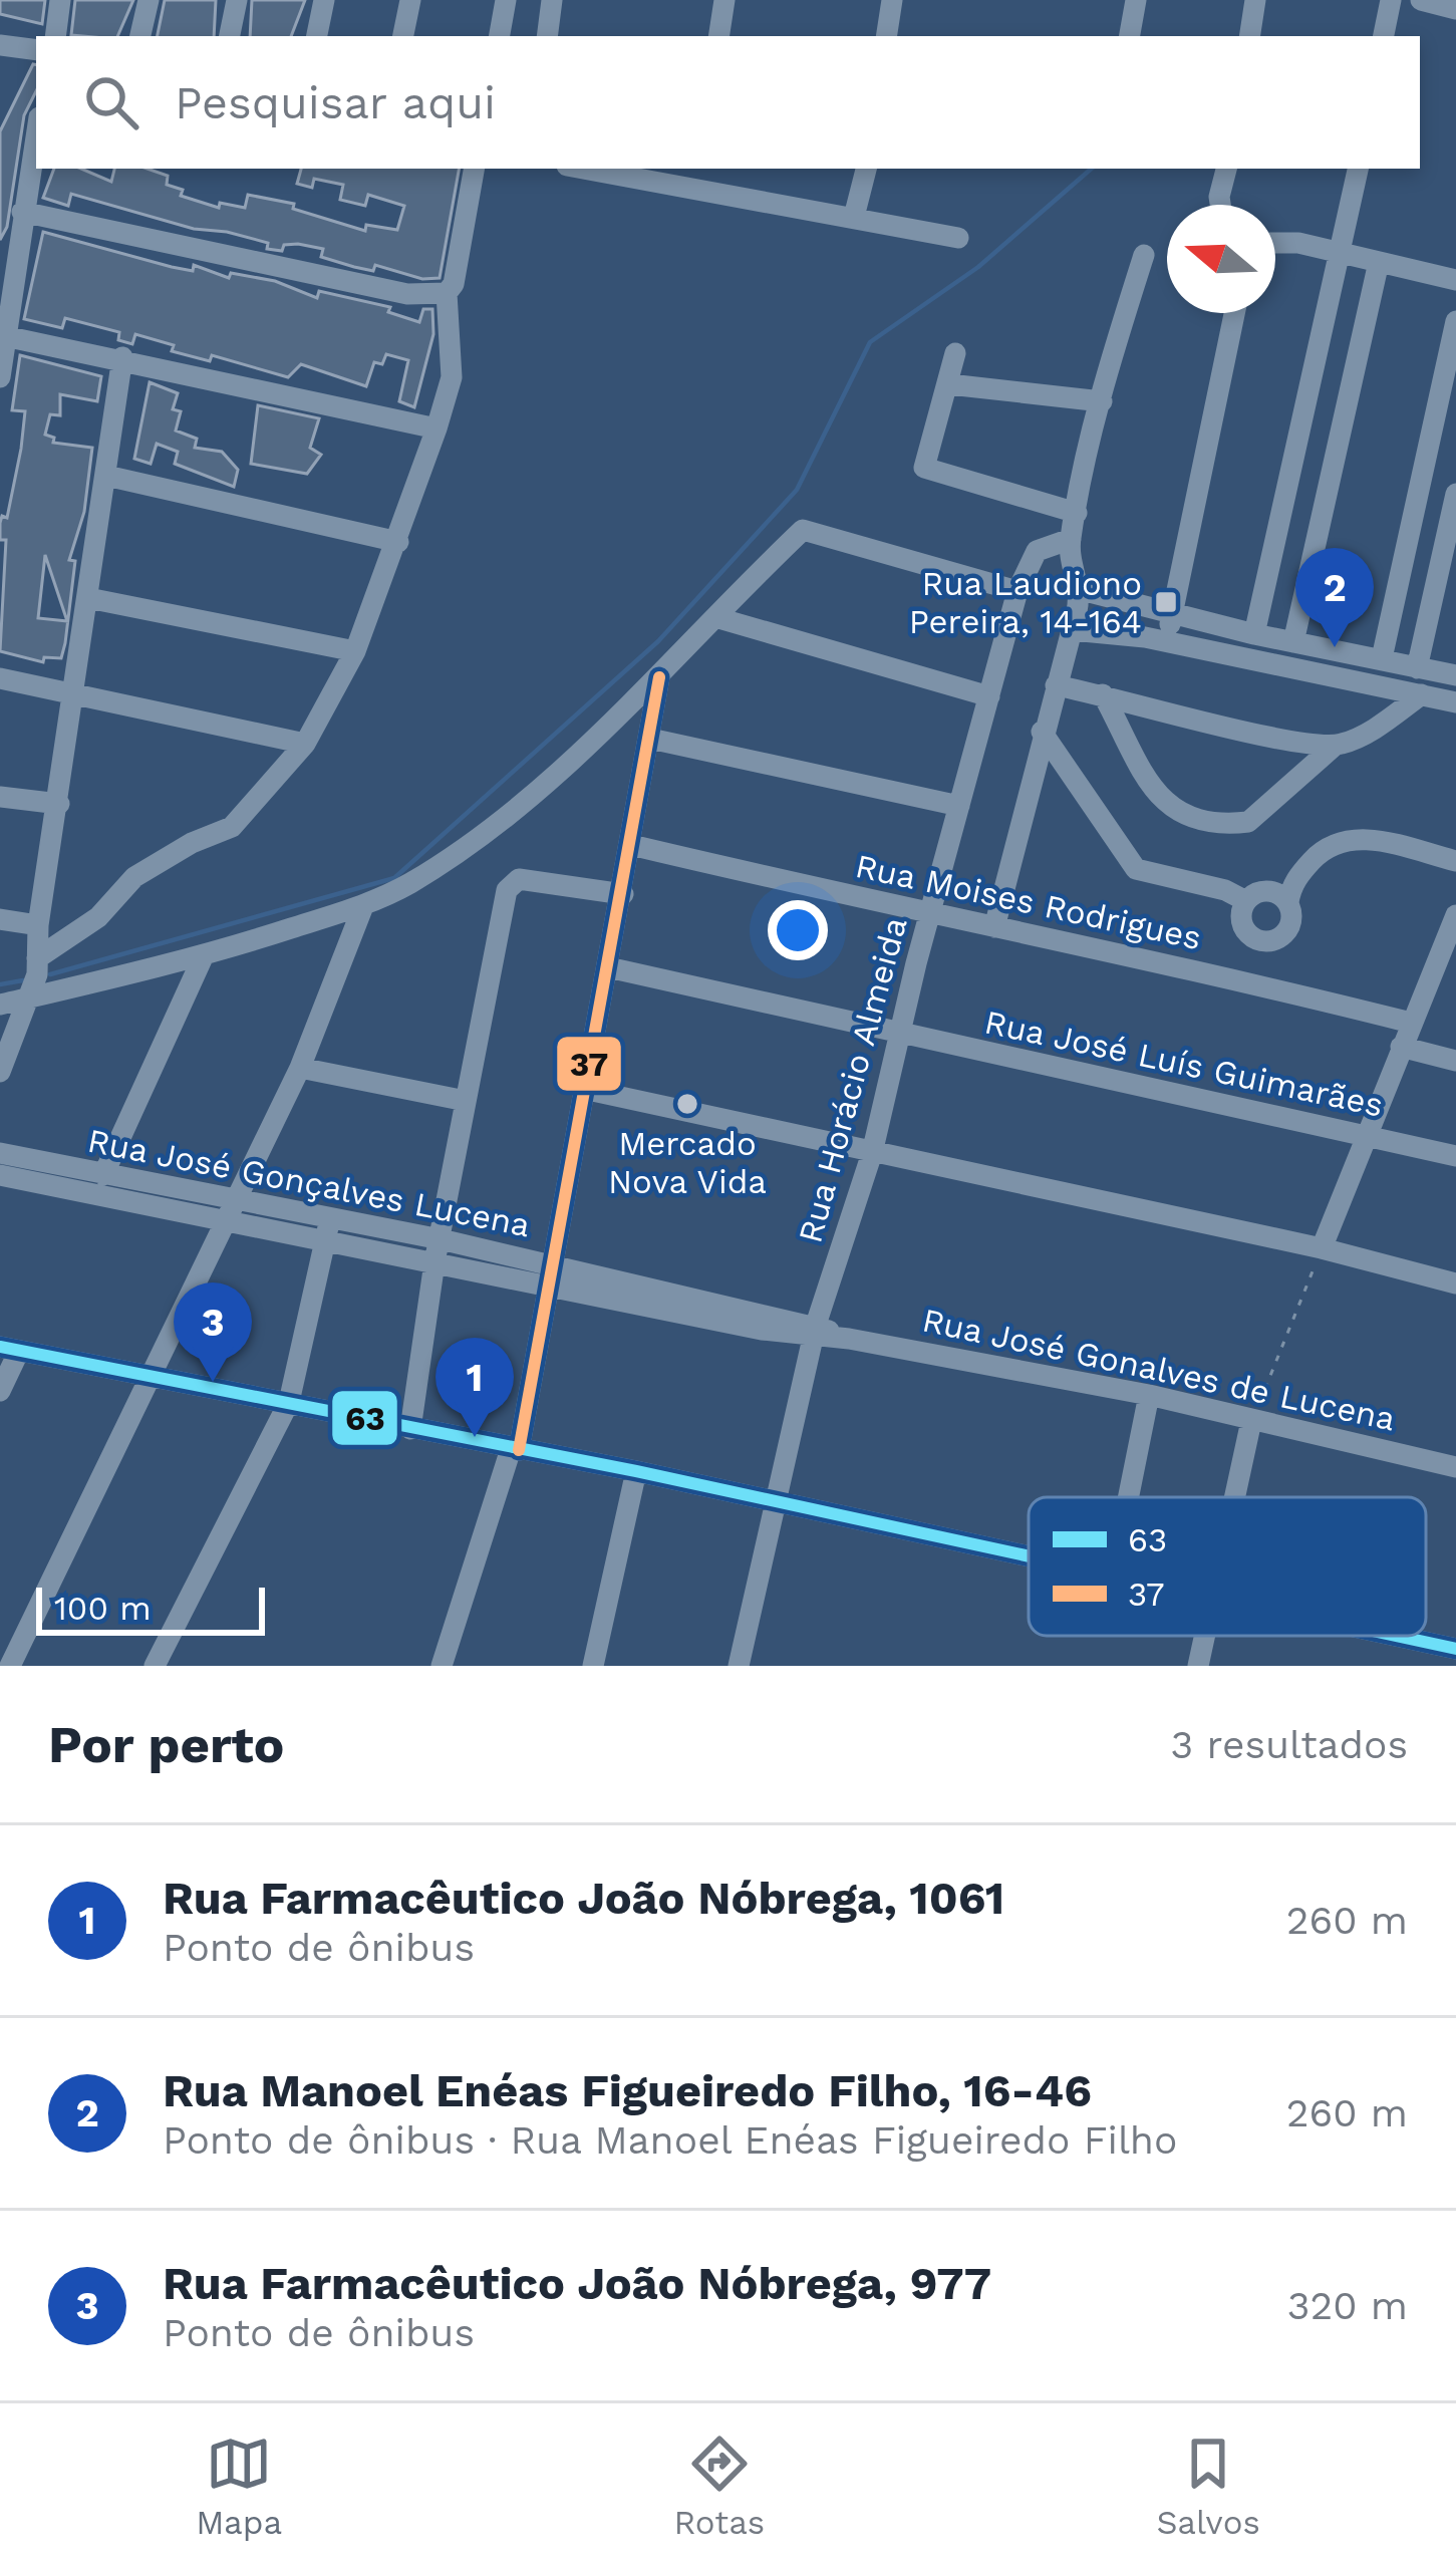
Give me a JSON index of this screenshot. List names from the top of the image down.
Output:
{
  "streets": {
    "street": [
      "Rua Moises Rodrigues",
      "Rua José Luís Guimarães",
      "Rua Horácio Almeida",
      "Rua José Gonçalves Lucena",
      "Rua José Gonalves de Lucena"
    ]
  },
  "crossings": [
    ["Rua Moises Rodrigues", "Rua Horácio Almeida"],
    ["Rua José Luís Guimarães", "Rua Horácio Almeida"],
    ["Rua Horácio Almeida", "Rua José Gonçalves Lucena"],
    ["Rua Horácio Almeida", "Rua José Gonalves de Lucena"],
    ["Rua José Gonçalves Lucena", "Rua José Gonalves de Lucena"]
  ],
  "places": {
    "transit": ["Rua Laudiono Pereira, 14-164"],
    "other": ["Mercado Nova Vida"]
  },
  "lines": ["transit line 37", "transit line 63"],
  "legend": ["63", "37"],
  "scale_bar": "100 m",
  "north": "left",
  "page": {
    "search": "Pesquisar aqui",
    "pins": ["2", "3", "1"],
    "scale": "100 m",
    "heading": ["Por perto", "3 resultados"],
    "list": [
      {
        "mark": "1",
        "name": "Rua Farmacêutico João Nóbrega, 1061",
        "note": "Ponto de ônibus",
        "value": "260 m"
      },
      {
        "mark": "2",
        "name": "Rua Manoel Enéas Figueiredo Filho, 16-46",
        "note": "Ponto de ônibus · Rua Manoel Enéas Figueiredo Filho",
        "value": "260 m"
      },
      {
        "mark": "3",
        "name": "Rua Farmacêutico João Nóbrega, 977",
        "note": "Ponto de ônibus",
        "value": "320 m"
      }
    ],
    "nav": ["Mapa", "Rotas", "Salvos"]
  }
}
